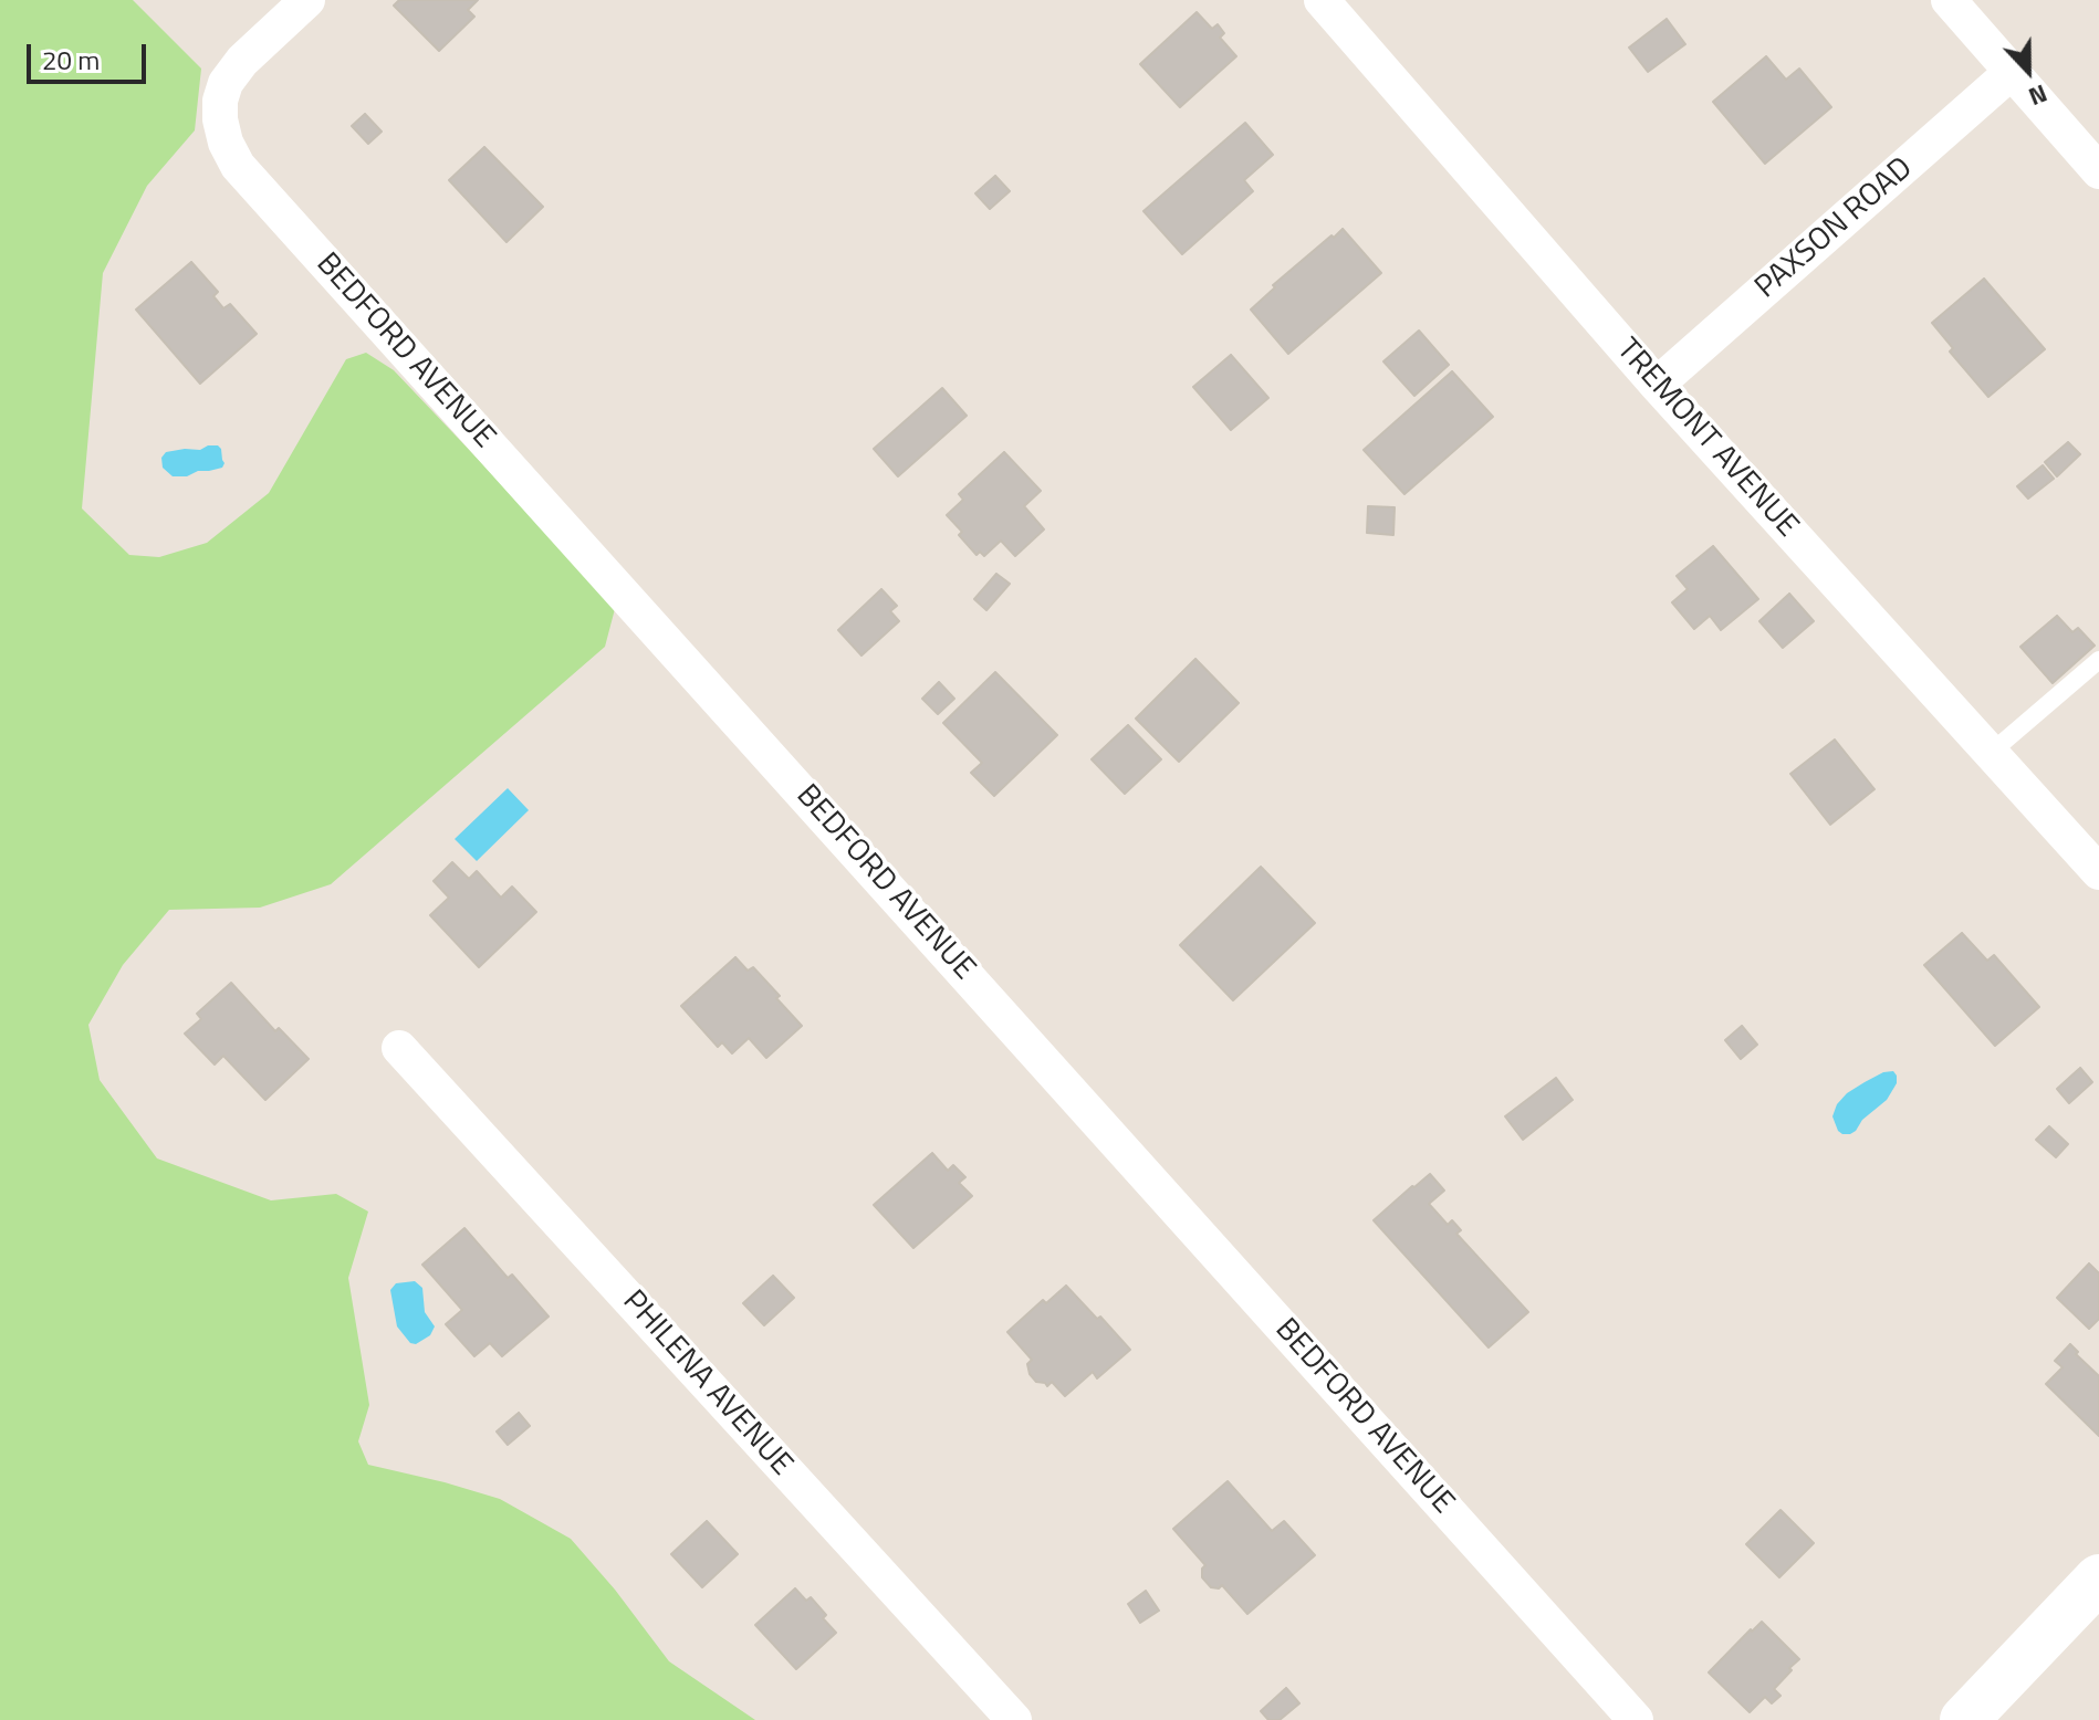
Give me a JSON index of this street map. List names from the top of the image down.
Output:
{
  "streets": {
    "street": [
      "PAXSON ROAD",
      "BEDFORD AVENUE",
      "TREMONT AVENUE",
      "PHILENA AVENUE"
    ]
  },
  "crossings": [
    ["PAXSON ROAD", "TREMONT AVENUE"]
  ],
  "scale_bar": "20 m",
  "north": "bottom"
}
